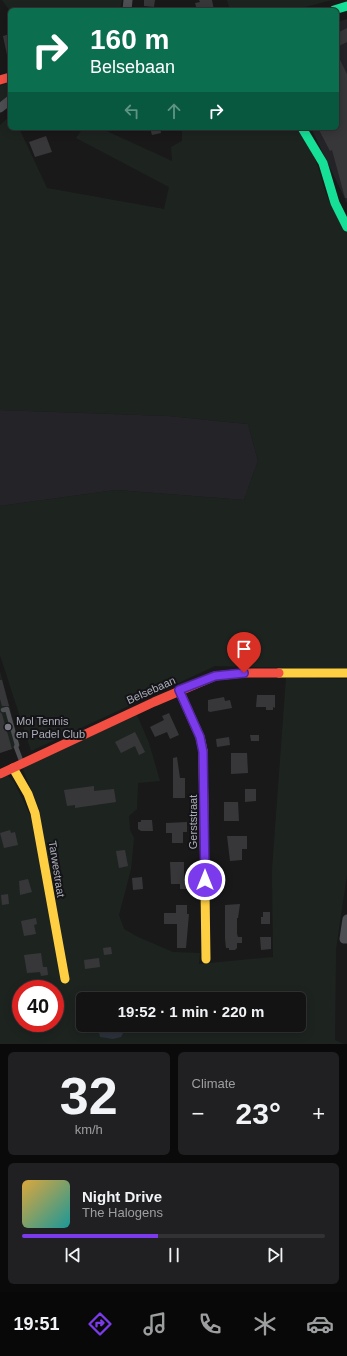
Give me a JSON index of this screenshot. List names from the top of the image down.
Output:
{
  "streets": {
    "street": ["Belsebaan", "Gerststraat", "Tarwestraat"]
  },
  "crossings": [
    ["Belsebaan", "Gerststraat"],
    ["Belsebaan", "Tarwestraat"]
  ],
  "places": ["Mol Tennis en Padel Club"],
  "page": {
    "turn": ["160 m", "Belsebaan"],
    "limit": "40",
    "trip": "19:52 · 1 min · 220 m",
    "tile": [
      ["32", "km/h"],
      "Climate"
    ],
    "heat": ["−", "23°", "+"],
    "song": ["Night Drive", "The Halogens"],
    "tabs": "19:51"
  }
}
